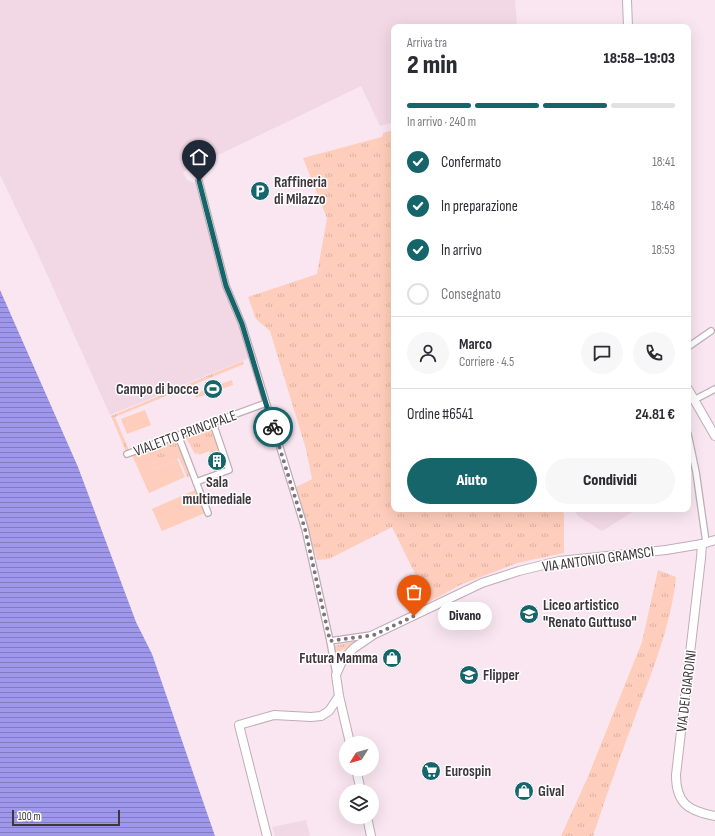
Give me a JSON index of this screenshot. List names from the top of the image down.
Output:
{
  "streets": {
    "main road": ["VIA ANTONIO GRAMSCI", "VIA DEI GIARDINI"],
    "street": ["VIALETTO PRINCIPALE"]
  },
  "crossings": [
    ["VIA ANTONIO GRAMSCI", "VIA DEI GIARDINI"]
  ],
  "places": {
    "parking": ["Raffineria di Milazzo"],
    "sports": ["Campo di bocce"],
    "building": ["Sala multimediale"],
    "school or university": ["Liceo artistico \"Renato Guttuso\"", "Flipper"],
    "other": ["Divano"],
    "shop": ["Futura Mamma", "Gival"],
    "supermarket": ["Eurospin"]
  },
  "scale_bar": "100 m",
  "north": "bottom left",
  "page": {
    "heading": ["2 min", "Arriva tra", "18:58–19:03"],
    "panel": [
      "Marco",
      "Corriere · 4.5",
      "Ordine #6541",
      "24.81 €"
    ],
    "bar": "In arrivo · 240 m",
    "list": [
      ["Confermato", "18:41"],
      ["In preparazione", "18:48"],
      ["In arrivo", "18:53"],
      "Consegnato"
    ],
    "buttons": ["Aiuto", "Condividi"],
    "bubble": "Divano",
    "scale": "100 m"
  }
}
